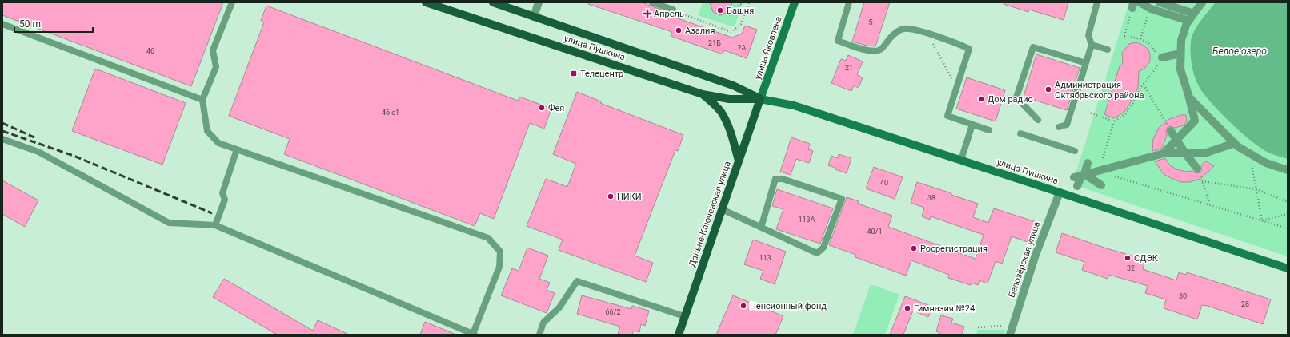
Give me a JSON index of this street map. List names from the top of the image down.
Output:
{
  "streets": {
    "main road": ["улица Пушкина", "улица Яковлева", "Дальне-Ключевская улица"],
    "street": ["Белозёрская улица"]
  },
  "crossings": [
    ["улица Пушкина", "улица Яковлева"],
    ["улица Пушкина", "Дальне-Ключевская улица"],
    ["улица Пушкина", "Белозёрская улица"],
    ["улица Яковлева", "Дальне-Ключевская улица"]
  ],
  "water": ["Белое озеро"],
  "places": {
    "other": [
      "Башня",
      "Азалия",
      "Администрация Октябрьского района",
      "Дом радио",
      "Фея",
      "НИКИ",
      "Росрегистрация",
      "СДЭК",
      "Пенсионный фонд",
      "Гимназия №24"
    ],
    "health": ["Апрель"],
    "transit": ["Телецентр"]
  },
  "house_numbers": [
    "5",
    "21Б",
    "2А",
    "46",
    "21",
    "46 с1",
    "40",
    "38",
    "113А",
    "40/1",
    "113",
    "32",
    "30",
    "28",
    "66/2"
  ],
  "scale_bar": "50 m"
}
